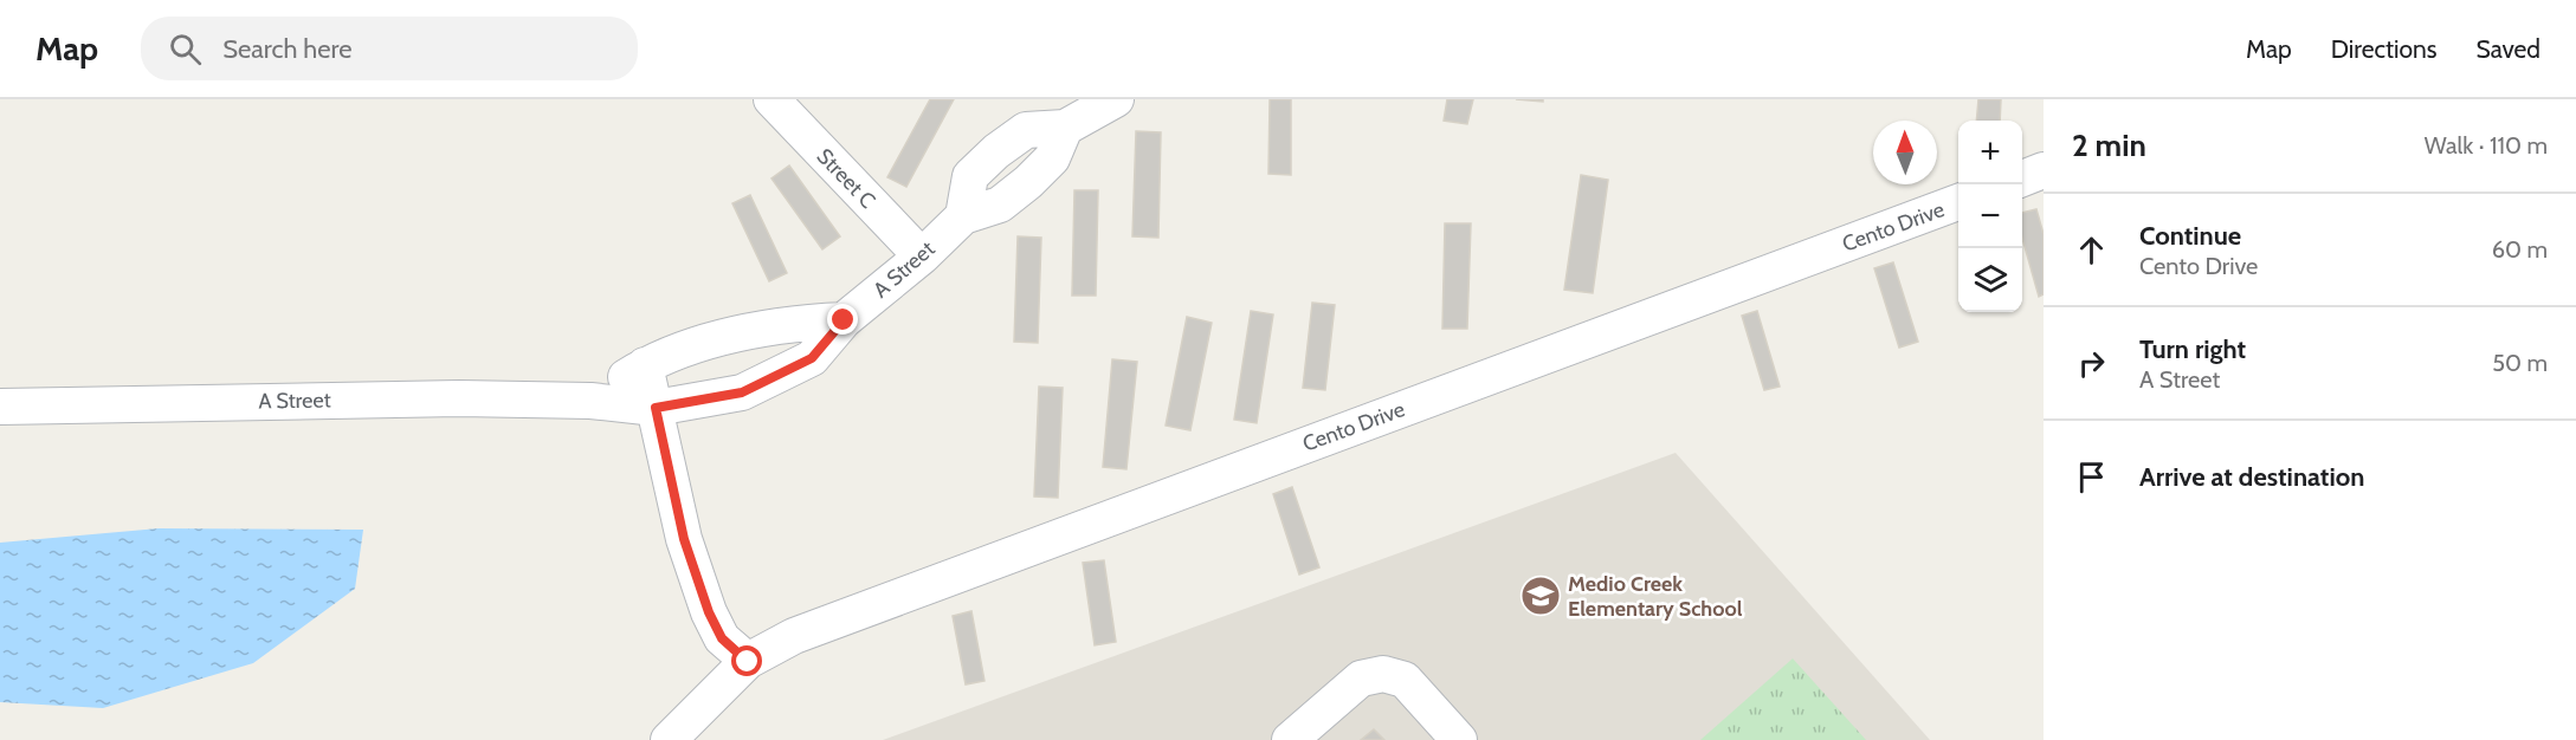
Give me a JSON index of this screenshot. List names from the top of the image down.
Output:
{
  "streets": {
    "street": ["Street C", "Cento Drive", "A Street"]
  },
  "crossings": [
    ["Street C", "A Street"]
  ],
  "places": {
    "school or university": ["Medio Creek Elementary School"]
  },
  "north": "top",
  "page": {
    "header": "Map",
    "search": "Search here",
    "nav": ["Map", "Directions", "Saved"],
    "heading": ["2 min", "Walk · 110 m"],
    "map_buttons": ["+", "−"],
    "list": [
      ["Continue", "Cento Drive", "60 m"],
      ["Turn right", "A Street", "50 m"],
      "Arrive at destination"
    ]
  }
}
